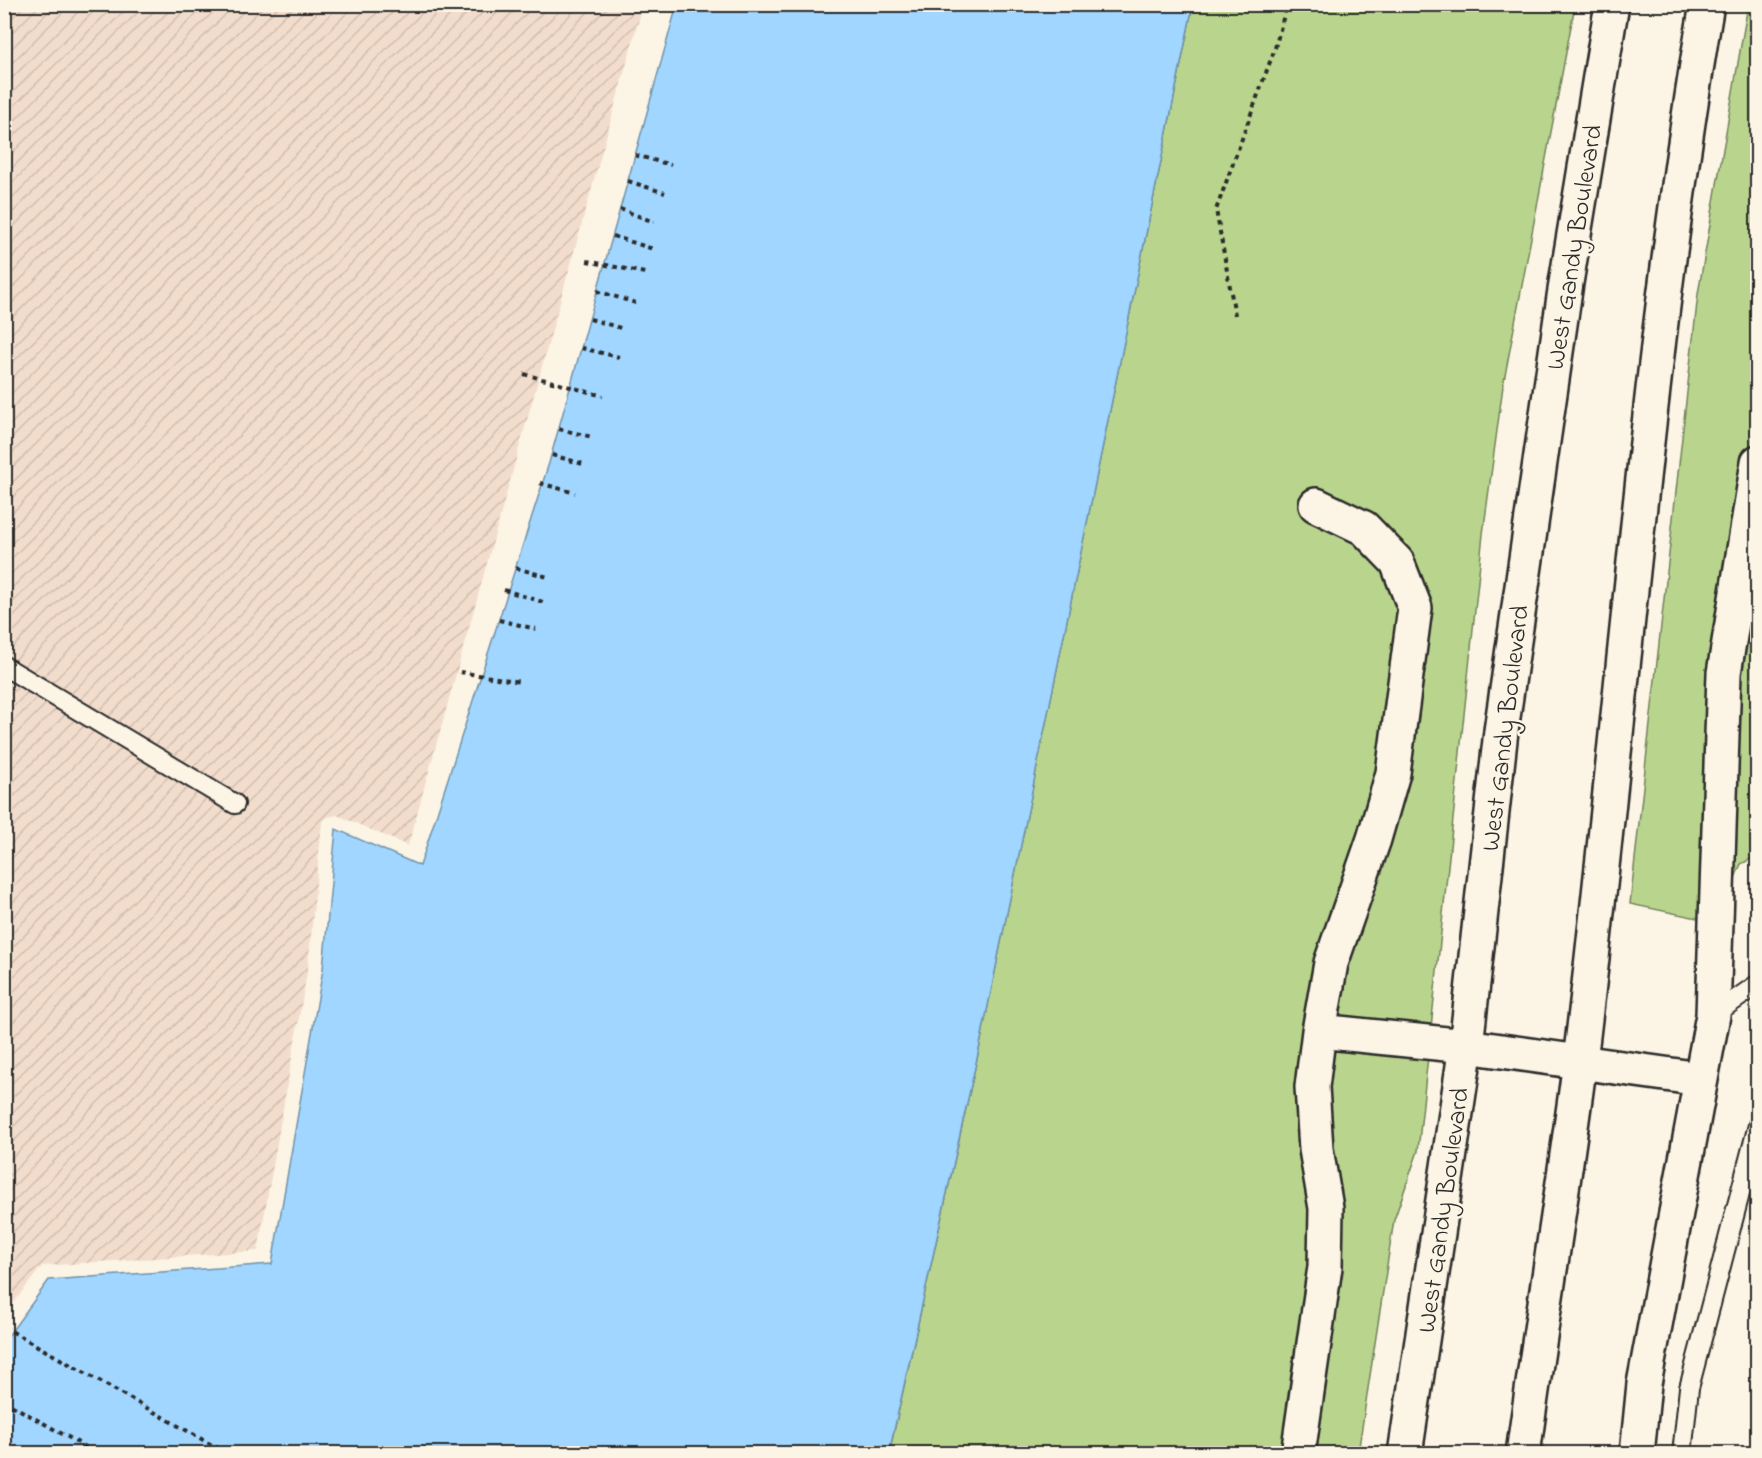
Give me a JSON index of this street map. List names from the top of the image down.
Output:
{
  "streets": {
    "main road": ["West Gandy Boulevard"]
  }
}
